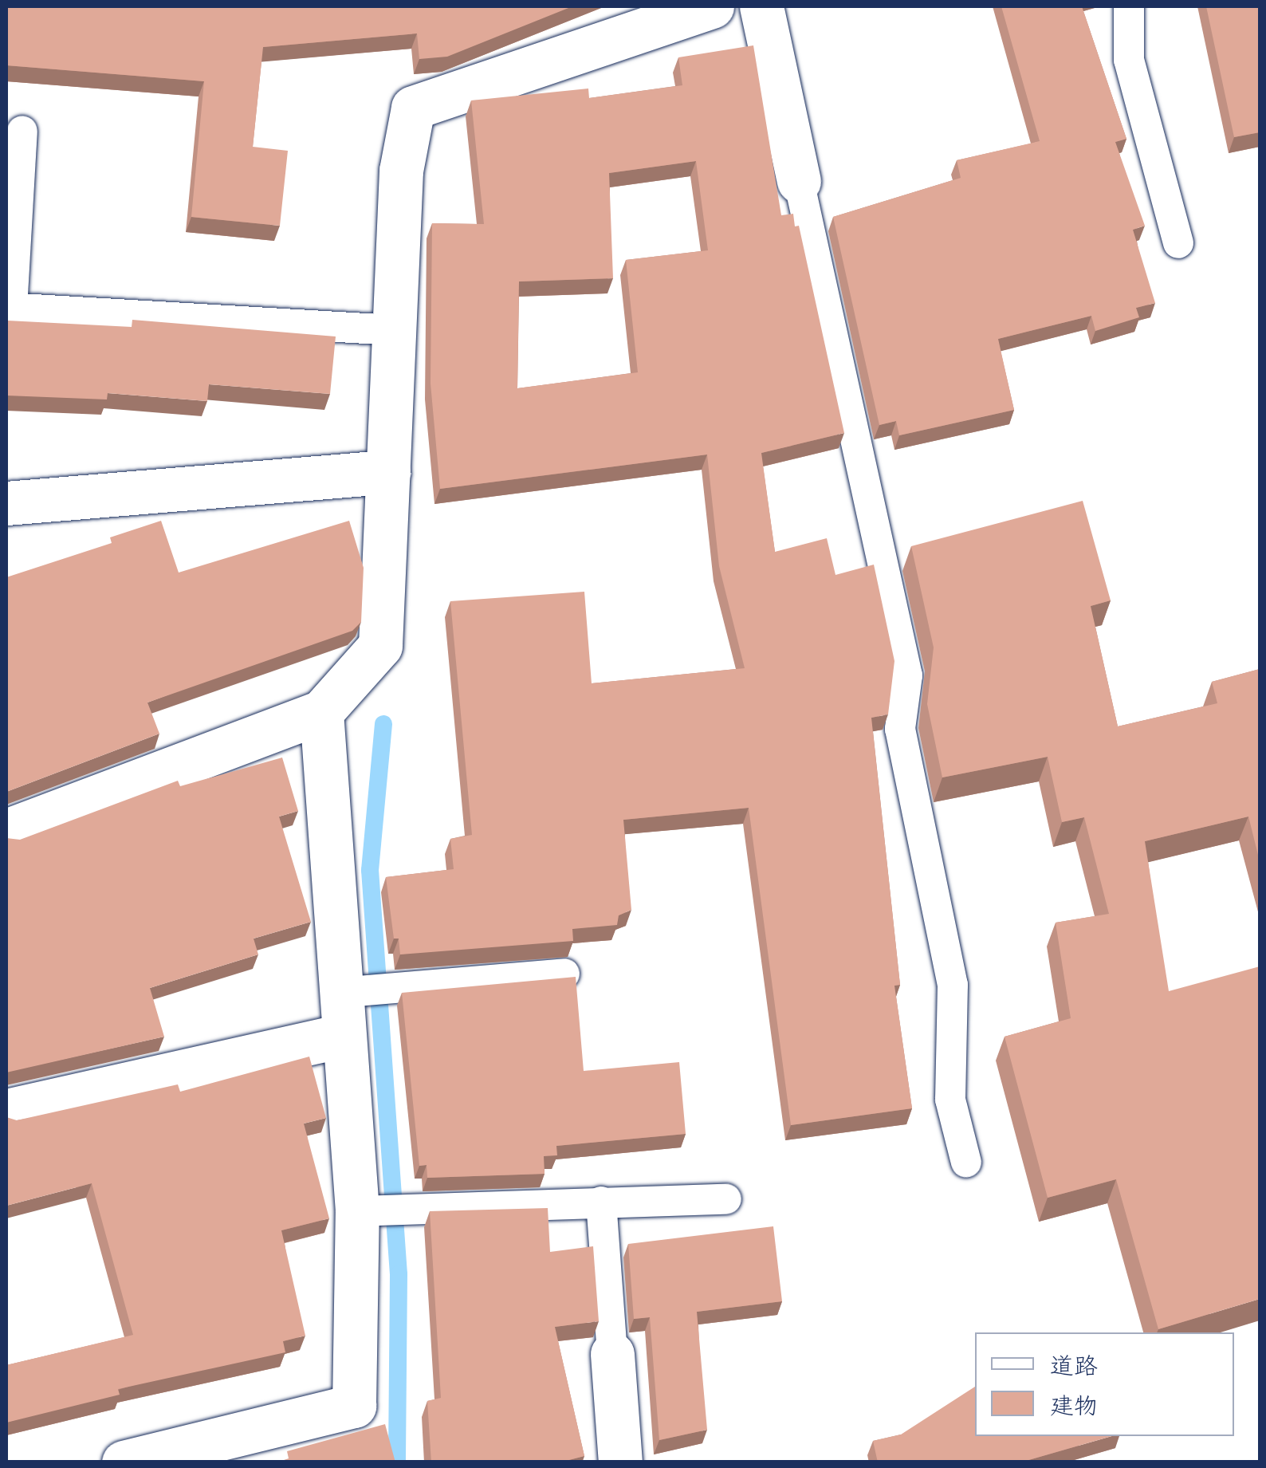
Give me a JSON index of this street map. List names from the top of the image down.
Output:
{
  "legend": ["道路", "建物"]
}
